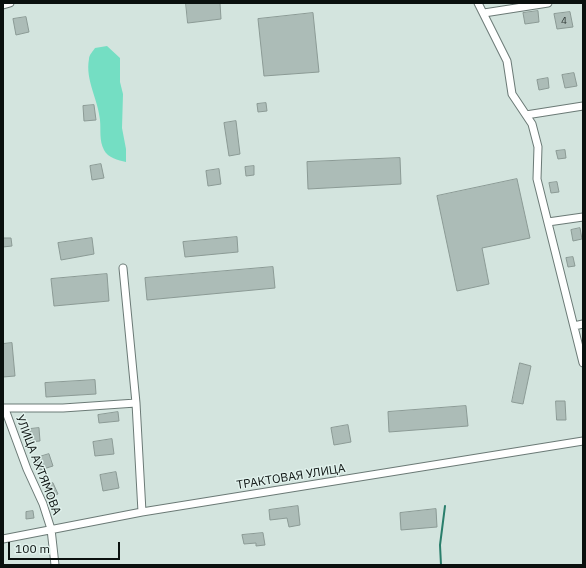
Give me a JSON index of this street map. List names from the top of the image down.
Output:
{
  "streets": {
    "street": ["УЛИЦА АХТЯМОВА", "ТРАКТОВАЯ УЛИЦА"]
  },
  "crossings": [
    ["УЛИЦА АХТЯМОВА", "ТРАКТОВАЯ УЛИЦА"]
  ],
  "house_numbers": ["4"],
  "scale_bar": "100 m"
}
